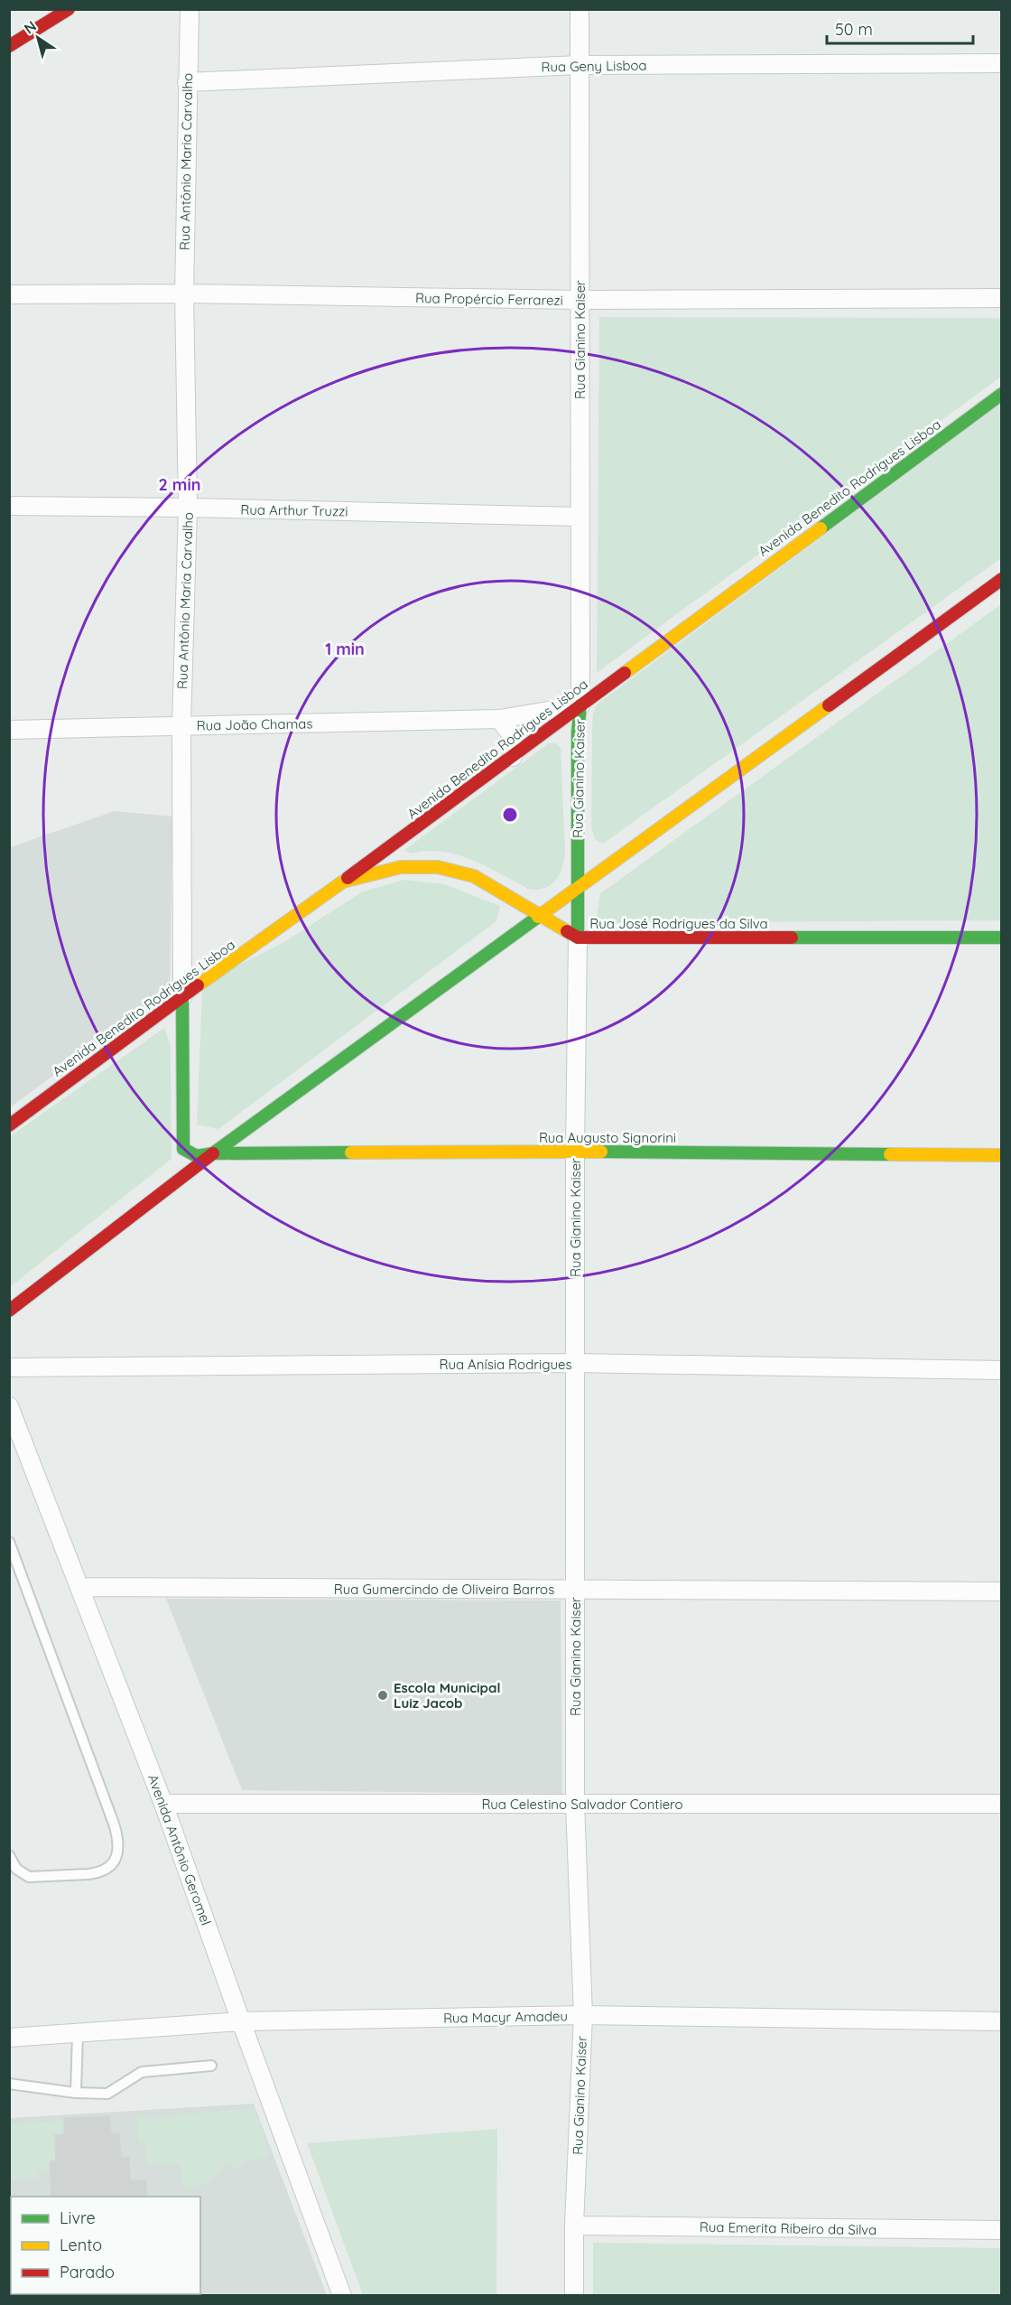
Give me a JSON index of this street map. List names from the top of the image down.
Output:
{
  "streets": {
    "main road": [
      "Rua Gianino Kaiser",
      "Avenida Benedito Rodrigues Lisboa",
      "Rua José Rodrigues da Silva",
      "Rua Augusto Signorini"
    ],
    "street": [
      "Rua Geny Lisboa",
      "Rua Antônio Maria Carvalho",
      "Rua Propércio Ferrarezi",
      "Rua Arthur Truzzi",
      "Rua João Chamas",
      "Rua Anísia Rodrigues",
      "Rua Gumercindo de Oliveira Barros",
      "Rua Celestino Salvador Contiero",
      "Avenida Antônio Geromel",
      "Rua Macyr Amadeu",
      "Rua Emerita Ribeiro da Silva"
    ]
  },
  "crossings": [
    ["Rua Geny Lisboa", "Rua Antônio Maria Carvalho"],
    ["Rua Geny Lisboa", "Rua Gianino Kaiser"],
    ["Rua Antônio Maria Carvalho", "Rua Propércio Ferrarezi"],
    ["Rua Antônio Maria Carvalho", "Avenida Benedito Rodrigues Lisboa"],
    ["Rua Antônio Maria Carvalho", "Rua Arthur Truzzi"],
    ["Rua Antônio Maria Carvalho", "Rua João Chamas"],
    ["Rua Antônio Maria Carvalho", "Rua Augusto Signorini"],
    ["Rua Propércio Ferrarezi", "Rua Gianino Kaiser"],
    ["Rua Gianino Kaiser", "Avenida Benedito Rodrigues Lisboa"],
    ["Rua Gianino Kaiser", "Rua Arthur Truzzi"],
    ["Rua Gianino Kaiser", "Rua João Chamas"],
    ["Rua Gianino Kaiser", "Rua José Rodrigues da Silva"],
    ["Rua Gianino Kaiser", "Rua Augusto Signorini"],
    ["Rua Gianino Kaiser", "Rua Anísia Rodrigues"],
    ["Rua Gianino Kaiser", "Rua Gumercindo de Oliveira Barros"],
    ["Rua Gianino Kaiser", "Rua Celestino Salvador Contiero"],
    ["Rua Gianino Kaiser", "Rua Macyr Amadeu"],
    ["Rua Gianino Kaiser", "Rua Emerita Ribeiro da Silva"],
    ["Avenida Benedito Rodrigues Lisboa", "Rua João Chamas"],
    ["Avenida Benedito Rodrigues Lisboa", "Rua José Rodrigues da Silva"],
    ["Avenida Benedito Rodrigues Lisboa", "Rua Augusto Signorini"],
    ["Rua Gumercindo de Oliveira Barros", "Avenida Antônio Geromel"],
    ["Rua Celestino Salvador Contiero", "Avenida Antônio Geromel"],
    ["Avenida Antônio Geromel", "Rua Macyr Amadeu"]
  ],
  "places": ["Escola Municipal Luiz Jacob"],
  "legend": ["Livre", "Lento", "Parado"],
  "scale_bar": "50 m",
  "north": "top left",
  "rings": ["2 min", "1 min"]
}
